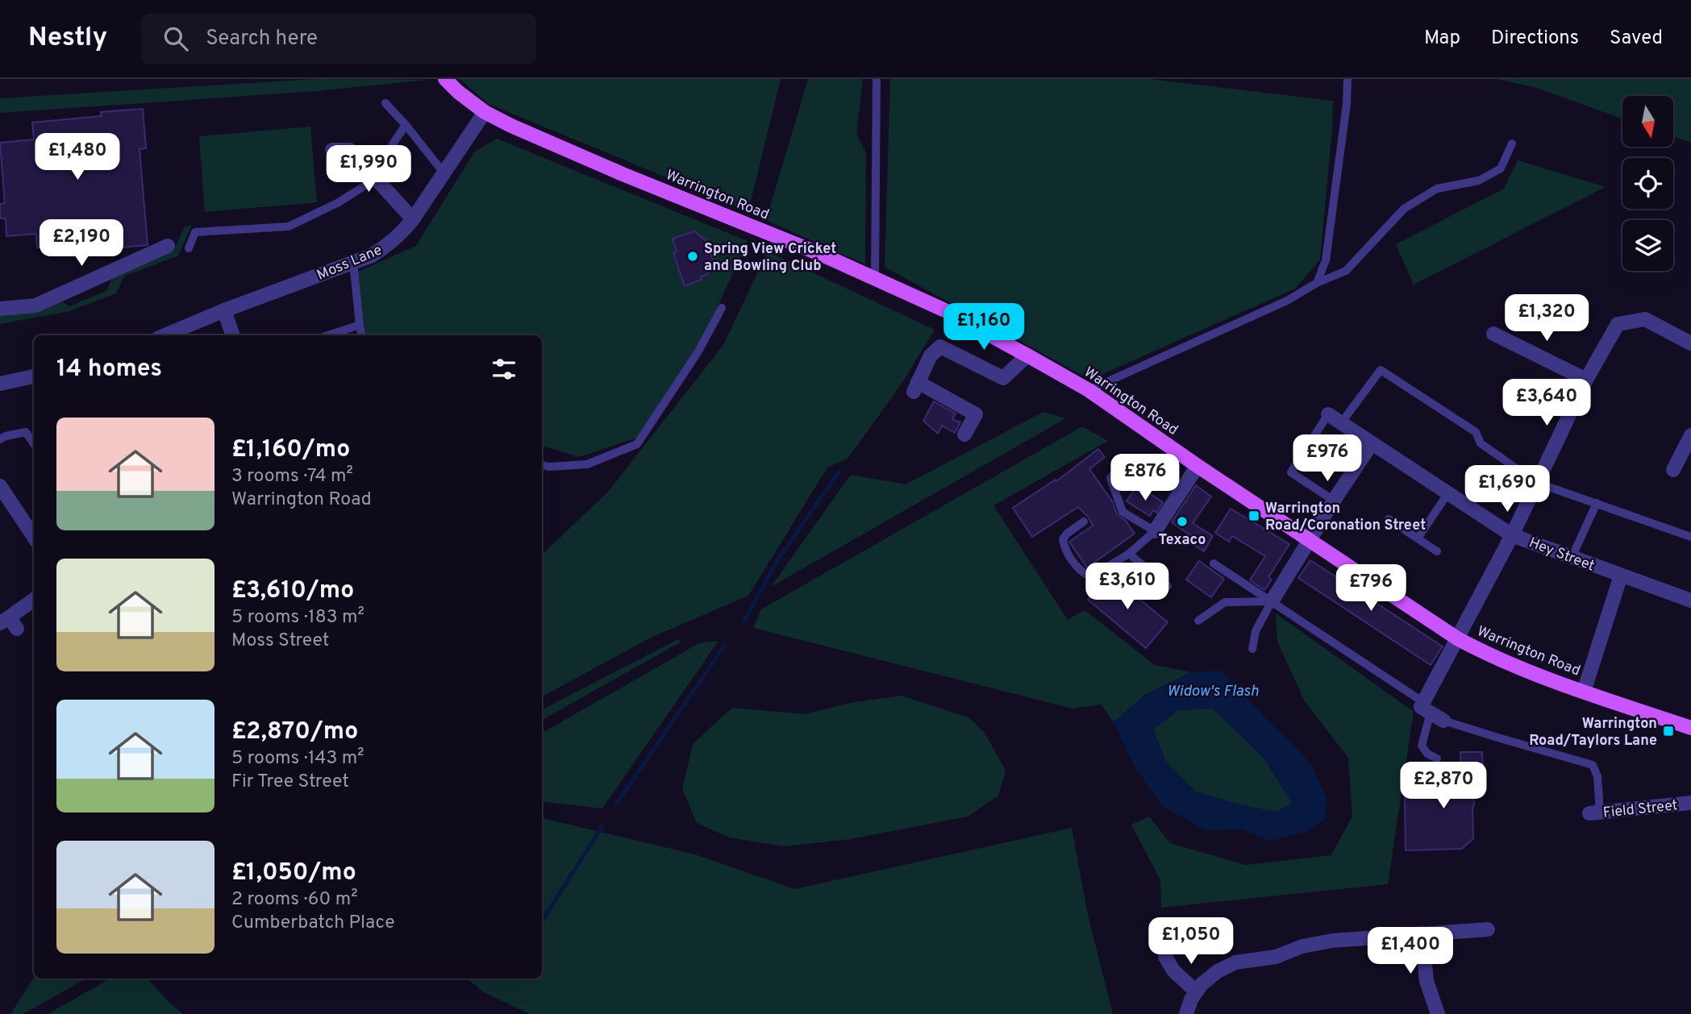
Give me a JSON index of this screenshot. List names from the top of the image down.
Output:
{
  "streets": {
    "main road": ["Warrington Road"],
    "street": ["Moss Lane", "Hey Street", "Field Street"]
  },
  "crossings": [
    ["Warrington Road", "Moss Lane"]
  ],
  "water": ["Widow's Flash"],
  "places": {
    "other": ["Spring View Cricket and Bowling Club", "Texaco"],
    "transit": ["Warrington Road/Coronation Street", "Warrington Road/Taylors Lane"]
  },
  "north": "bottom",
  "page": {
    "header": "Nestly",
    "search": "Search here",
    "nav": ["Map", "Directions", "Saved"],
    "price": [
      "£1,480",
      "£1,990",
      "£2,190",
      "£1,320",
      "£1,160",
      "£3,640",
      "£976",
      "£876",
      "£1,690",
      "£3,610",
      "£796",
      "£2,870",
      "£1,050",
      "£1,400"
    ],
    "heading": "14 homes",
    "list": [
      {
        "name": "£1,160/mo",
        "note": "3 rooms · 74 m² · Warrington Road"
      },
      {
        "name": "£3,610/mo",
        "note": "5 rooms · 183 m² · Moss Street"
      },
      {
        "name": "£2,870/mo",
        "note": "5 rooms · 143 m² · Fir Tree Street"
      },
      {
        "name": "£1,050/mo",
        "note": "2 rooms · 60 m² · Cumberbatch Place"
      }
    ]
  }
}
